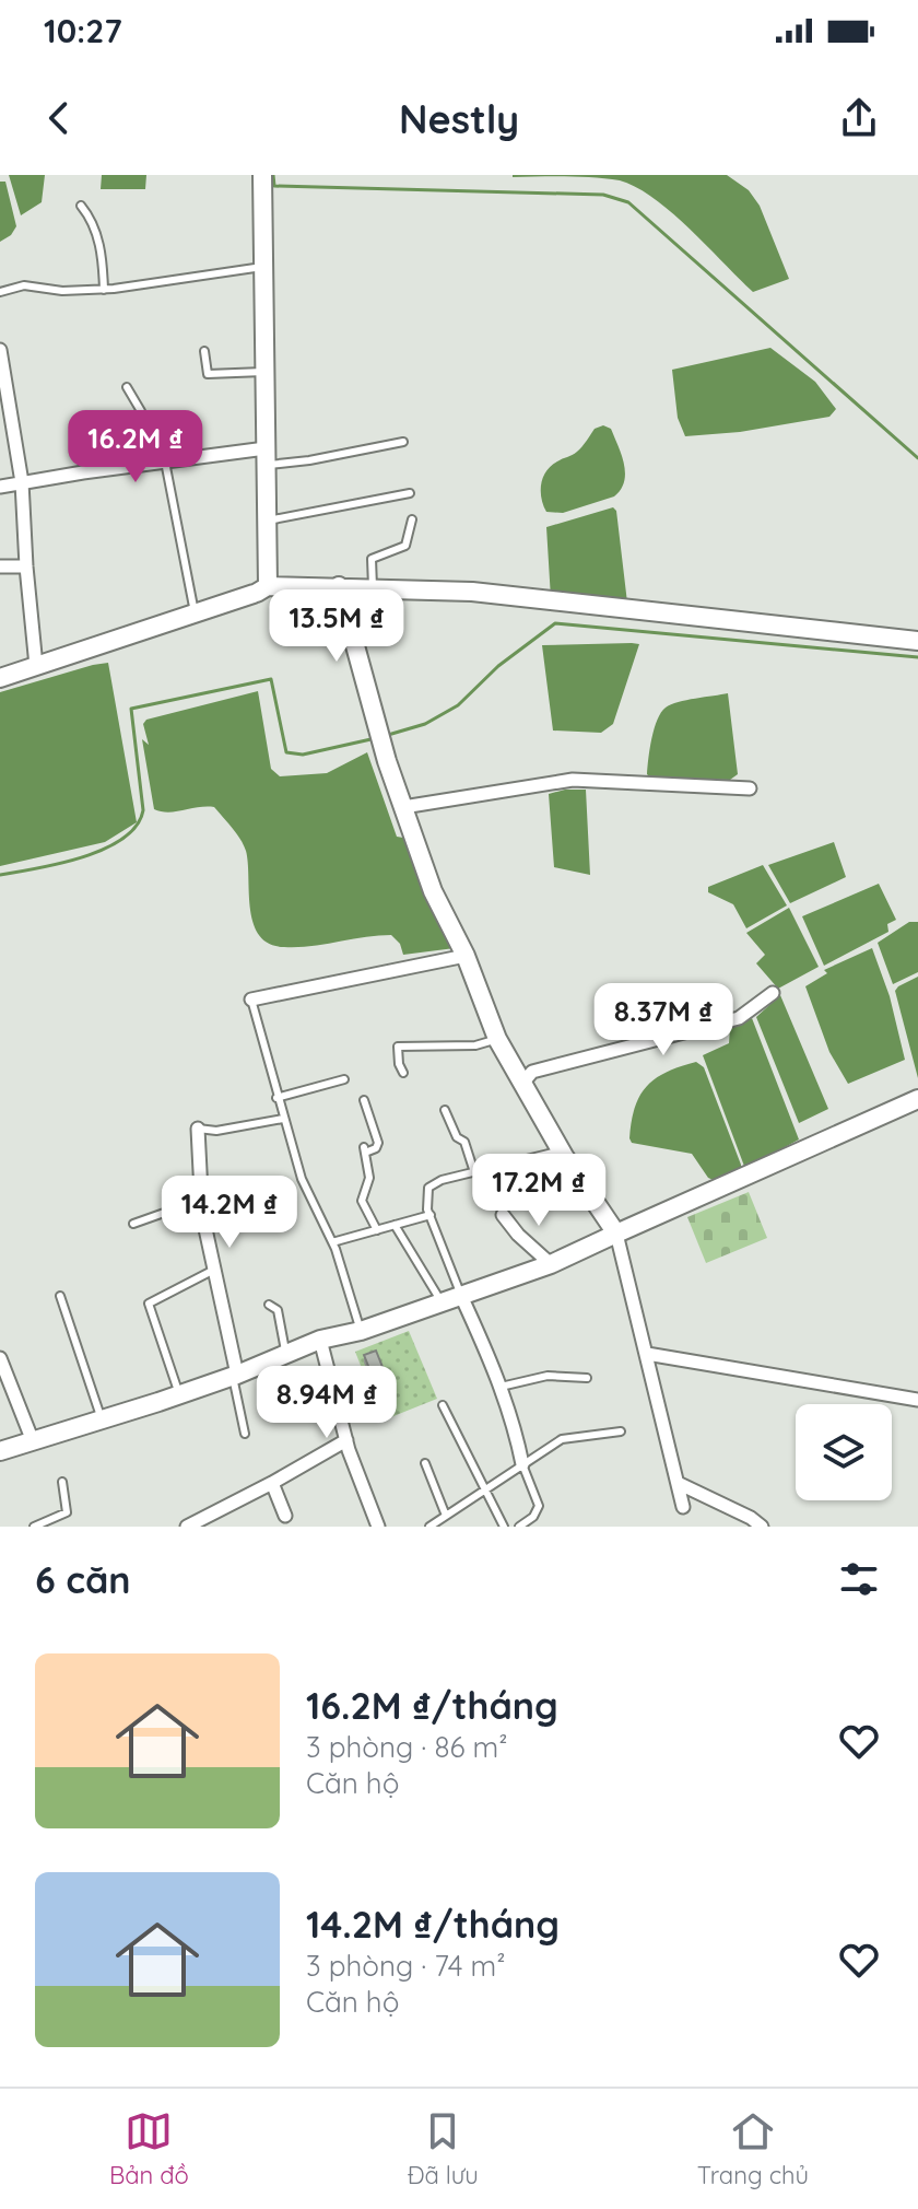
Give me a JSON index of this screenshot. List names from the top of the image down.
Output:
{
  "page": {
    "status": "10:27",
    "header": "Nestly",
    "price": [
      "16.2M ₫",
      "13.5M ₫",
      "8.37M ₫",
      "17.2M ₫",
      "14.2M ₫",
      "8.94M ₫"
    ],
    "heading": "6 căn",
    "list": [
      {
        "name": "16.2M ₫/tháng",
        "note": "3 phòng · 86 m² · Căn hộ"
      },
      {
        "name": "14.2M ₫/tháng",
        "note": "3 phòng · 74 m² · Căn hộ"
      }
    ],
    "tabs": ["Bản đồ", "Đã lưu", "Trang chủ"]
  }
}
